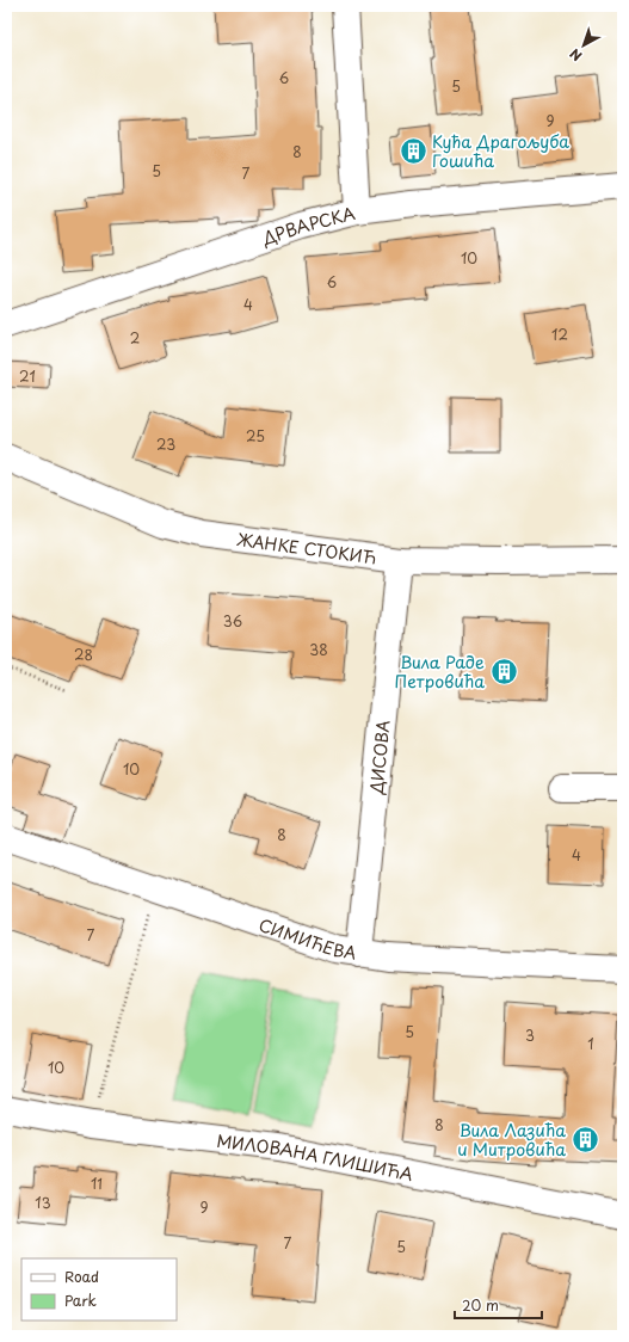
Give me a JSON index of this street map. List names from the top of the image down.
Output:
{
  "streets": {
    "street": [
      "ДРВАРСКА",
      "ЖАНКЕ СТОКИЋ",
      "ДИСОВА",
      "СИМИЋЕВА",
      "МИЛОВАНА ГЛИШИЋА"
    ]
  },
  "crossings": [
    ["ЖАНКЕ СТОКИЋ", "ДИСОВА"],
    ["ДИСОВА", "СИМИЋЕВА"]
  ],
  "places": {
    "building": ["Кућа Драгољуба Гошића", "Вила Раде Петровића", "Вила Лазића и Митровића"]
  },
  "house_numbers": [
    "6",
    "5",
    "9",
    "8",
    "5",
    "7",
    "10",
    "6",
    "4",
    "12",
    "2",
    "21",
    "25",
    "23",
    "36",
    "38",
    "28",
    "10",
    "8",
    "4",
    "7",
    "5",
    "3",
    "1",
    "10",
    "8",
    "11",
    "13",
    "9",
    "7",
    "5"
  ],
  "legend": ["Road", "Park"],
  "scale_bar": "20 m",
  "north": "bottom left"
}
